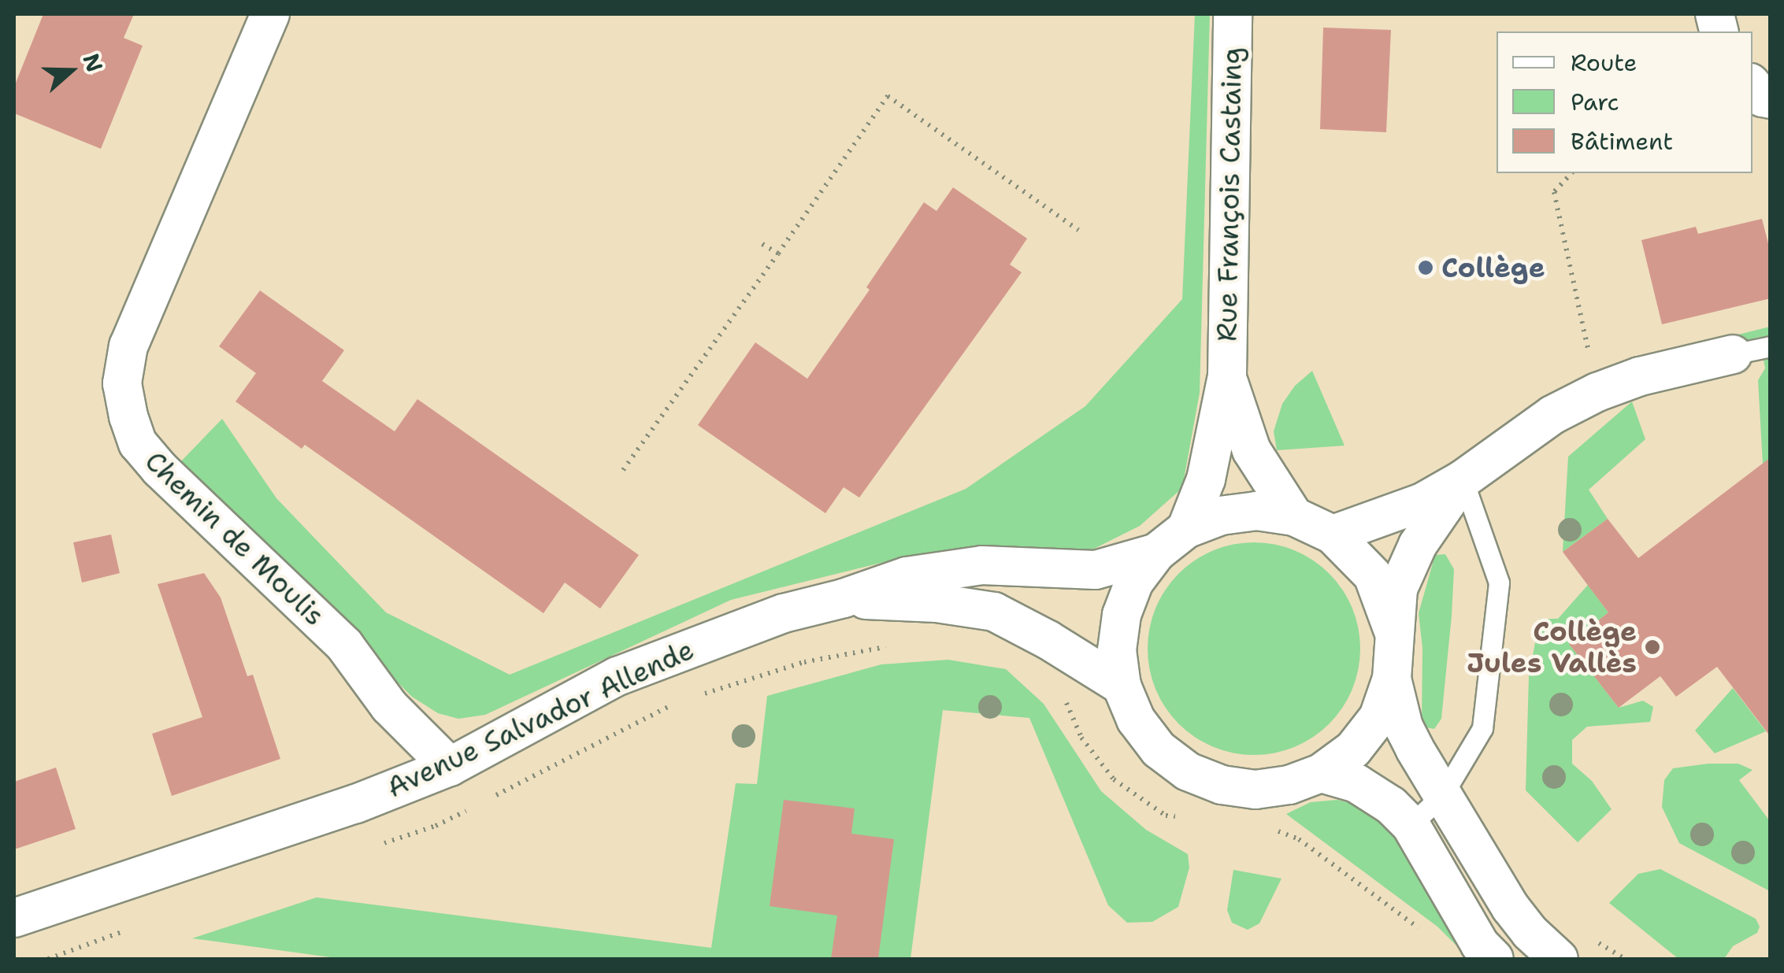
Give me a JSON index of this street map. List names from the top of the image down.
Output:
{
  "streets": {
    "street": ["Rue François Castaing", "Chemin de Moulis", "Avenue Salvador Allende"]
  },
  "crossings": [
    ["Rue François Castaing", "Avenue Salvador Allende"],
    ["Chemin de Moulis", "Avenue Salvador Allende"]
  ],
  "places": ["Collège", "Collège Jules Vallès"],
  "legend": ["Route", "Parc", "Bâtiment"],
  "north": "right"
}
